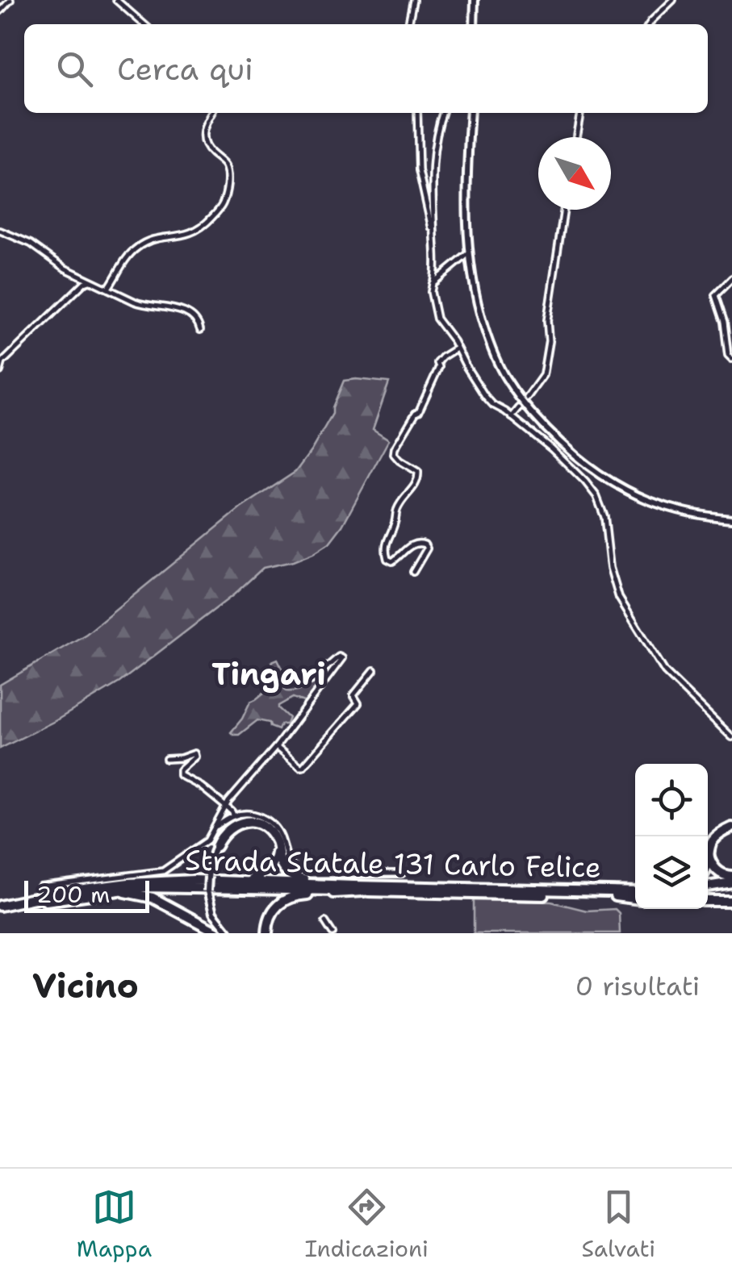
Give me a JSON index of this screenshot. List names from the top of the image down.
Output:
{
  "streets": {
    "highway": ["Strada Statale 131 Carlo Felice"]
  },
  "districts": ["Tingari"],
  "scale_bar": "200 m",
  "north": "bottom right",
  "page": {
    "search": "Cerca qui",
    "scale": "200 m",
    "heading": ["Vicino", "0 risultati"],
    "nav": ["Mappa", "Indicazioni", "Salvati"]
  }
}
